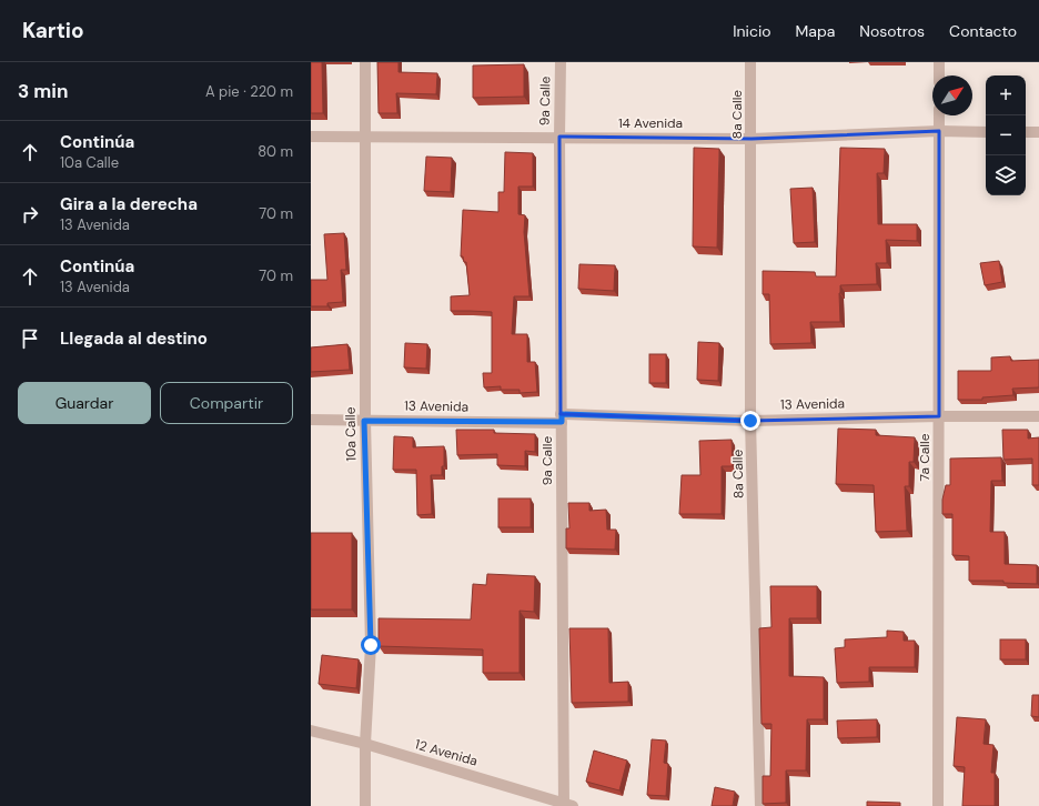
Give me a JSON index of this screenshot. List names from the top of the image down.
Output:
{
  "streets": {
    "street": [
      "9a Calle",
      "8a Calle",
      "14 Avenida",
      "13 Avenida",
      "10a Calle",
      "7a Calle",
      "12 Avenida"
    ]
  },
  "crossings": [
    ["9a Calle", "14 Avenida"],
    ["9a Calle", "13 Avenida"],
    ["9a Calle", "12 Avenida"],
    ["8a Calle", "14 Avenida"],
    ["8a Calle", "13 Avenida"],
    ["14 Avenida", "10a Calle"],
    ["14 Avenida", "7a Calle"],
    ["13 Avenida", "10a Calle"],
    ["13 Avenida", "7a Calle"],
    ["10a Calle", "12 Avenida"]
  ],
  "north": "top right",
  "page": {
    "header": "Kartio",
    "nav": [
      "Inicio",
      "Mapa",
      "Nosotros",
      "Contacto"
    ],
    "heading": ["3 min", "A pie · 220 m"],
    "map_buttons": ["+", "−"],
    "list": [
      ["Continúa", "10a Calle", "80 m"],
      ["Gira a la derecha", "13 Avenida", "70 m"],
      ["Continúa", "13 Avenida", "70 m"],
      "Llegada al destino"
    ],
    "buttons": ["Guardar", "Compartir"]
  }
}
